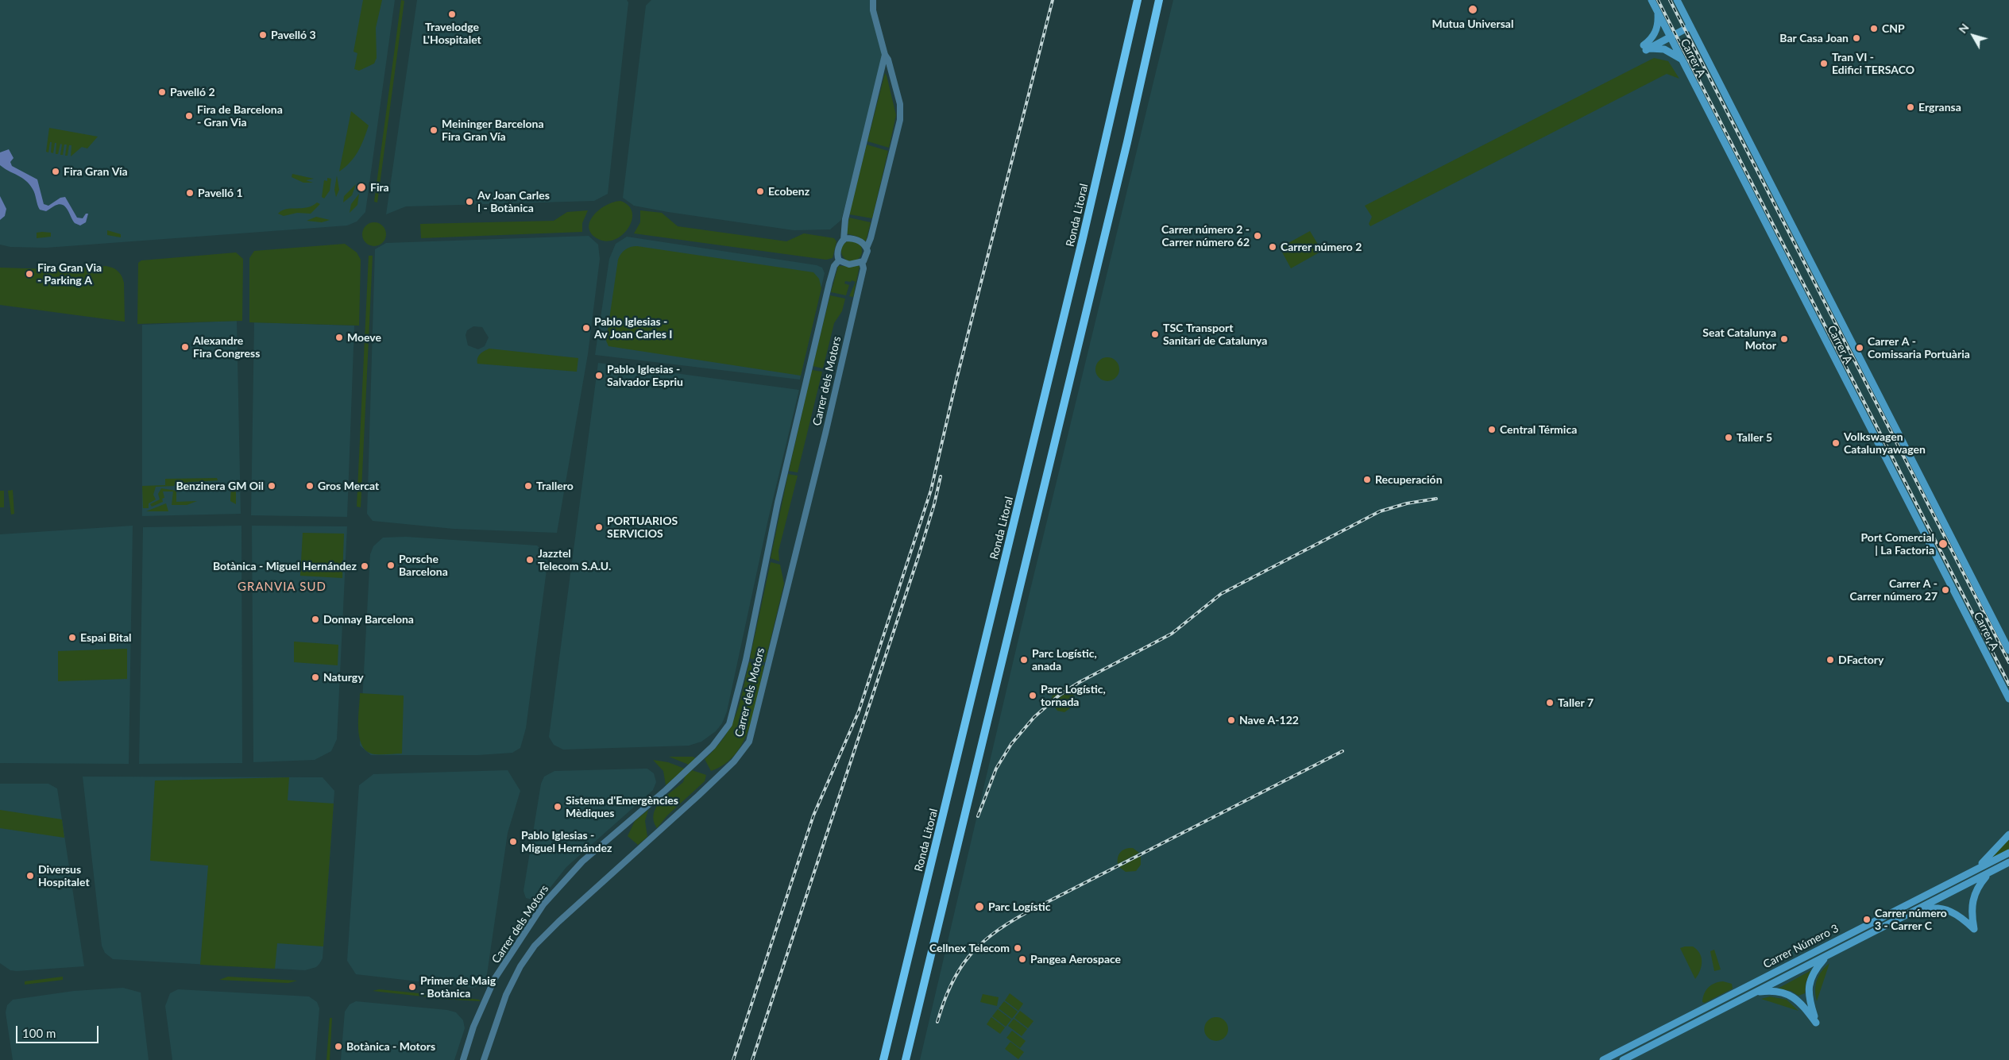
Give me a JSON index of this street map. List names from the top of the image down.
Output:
{
  "streets": {
    "highway": ["Ronda Litoral"],
    "main road": ["Carrer A", "Carrer Número 3"],
    "street": ["Carrer dels Motors"]
  },
  "districts": ["GRANVIA SUD"],
  "places": [
    "Mutua Universal",
    "Travelodge L'Hospitalet",
    "CNP",
    "Pavelló 3",
    "Bar Casa Joan",
    "Tran VI - Edifici TERSACO",
    "Pavelló 2",
    "Ergransa",
    "Fira de Barcelona - Gran Via",
    "Meininger Barcelona Fira Gran Vía",
    "Fira Gran Vía",
    "Fira",
    "Ecobenz",
    "Pavelló 1",
    "Av Joan Carles I - Botànica",
    "Carrer número 2 - Carrer número 62",
    "Carrer número 2",
    "Fira Gran Via - Parking A",
    "Pablo Iglesias - Av Joan Carles I",
    "TSC Transport Sanitari de Catalunya",
    "Moeve",
    "Seat Catalunya Motor",
    "Alexandre Fira Congress",
    "Carrer A - Comissaria Portuària",
    "Pablo Iglesias - Salvador Espriu",
    "Central Térmica",
    "Taller 5",
    "Volkswagen Catalunyawagen",
    "Recuperación",
    "Benzinera GM Oil",
    "Gros Mercat",
    "Trallero",
    "PORTUARIOS SERVICIOS",
    "Port Comercial | La Factoria",
    "Jazztel Telecom S.A.U.",
    "Porsche Barcelona",
    "Botànica - Miguel Hernández",
    "Carrer A - Carrer número 27",
    "Donnay Barcelona",
    "Espai Bital",
    "Parc Logístic, anada",
    "DFactory",
    "Naturgy",
    "Parc Logístic, tornada",
    "Taller 7",
    "Nave A-122",
    "Sistema d'Emergències Mèdiques",
    "Pablo Iglesias - Miguel Hernández",
    "Diversus Hospitalet",
    "Parc Logístic",
    "Carrer número 3 - Carrer C",
    "Cellnex Telecom",
    "Pangea Aerospace",
    "Primer de Maig - Botànica",
    "Botànica - Motors"
  ],
  "scale_bar": "100 m",
  "north": "top left"
}
